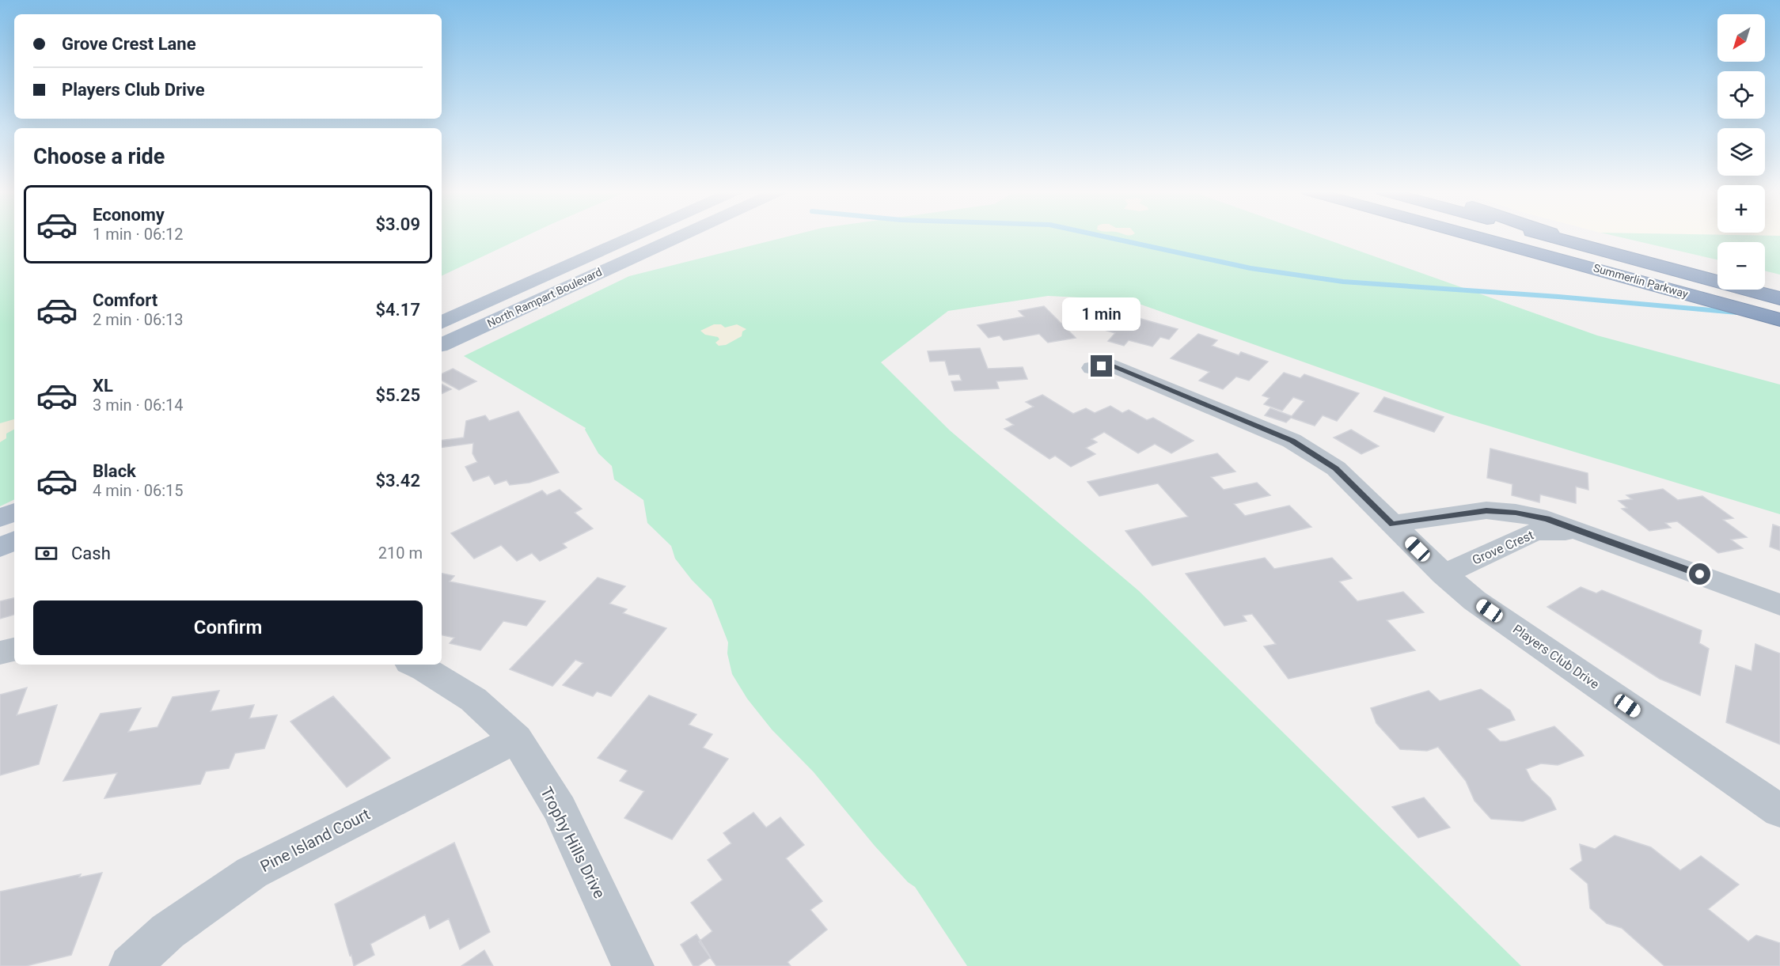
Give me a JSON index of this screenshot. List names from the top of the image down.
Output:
{
  "streets": {
    "highway": ["Summerlin Parkway"],
    "main road": ["North Rampart Boulevard"],
    "street": [
      "Grove Crest",
      "Players Club Drive",
      "Pine Island Court",
      "Trophy Hills Drive"
    ]
  },
  "crossings": [
    ["Grove Crest", "Players Club Drive"],
    ["Pine Island Court", "Trophy Hills Drive"]
  ],
  "north": "bottom left",
  "page": {
    "map_buttons": ["+", "−"],
    "banner": ["Grove Crest Lane", "Players Club Drive"],
    "heading": "Choose a ride",
    "list": [
      {
        "name": "Economy",
        "note": "1 min · 06:12",
        "value": "$3.09"
      },
      {
        "name": "Comfort",
        "note": "2 min · 06:13",
        "value": "$4.17"
      },
      {
        "name": "XL",
        "note": "3 min · 06:14",
        "value": "$5.25"
      },
      {
        "name": "Black",
        "note": "4 min · 06:15",
        "value": "$3.42"
      }
    ],
    "bubble": "1 min",
    "pay": ["Cash", "210 m"],
    "buttons": "Confirm"
  }
}
